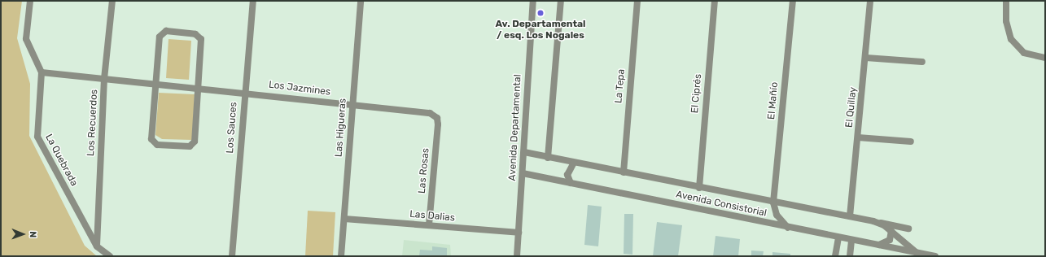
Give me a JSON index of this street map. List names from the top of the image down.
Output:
{
  "streets": {
    "street": [
      "La Tepa",
      "Los Jazmines",
      "El Ciprés",
      "El Mañío",
      "El Quillay",
      "Los Recuerdos",
      "Los Sauces",
      "Las Higueras",
      "Avenida Departamental",
      "La Quebrada",
      "Las Rosas",
      "Avenida Consistorial",
      "Las Dalias"
    ]
  },
  "crossings": [
    ["La Tepa", "Avenida Consistorial"],
    ["Los Jazmines", "Los Recuerdos"],
    ["Los Jazmines", "Los Sauces"],
    ["Los Jazmines", "Las Higueras"],
    ["Los Jazmines", "La Quebrada"],
    ["Los Jazmines", "Las Rosas"],
    ["El Ciprés", "Avenida Consistorial"],
    ["El Mañío", "Avenida Consistorial"],
    ["El Quillay", "Avenida Consistorial"],
    ["Los Recuerdos", "La Quebrada"],
    ["Las Higueras", "Las Dalias"],
    ["Avenida Departamental", "Avenida Consistorial"],
    ["Avenida Departamental", "Las Dalias"],
    ["Las Rosas", "Las Dalias"]
  ],
  "places": ["Av. Departamental / esq. Los Nogales"],
  "north": "right"
}
